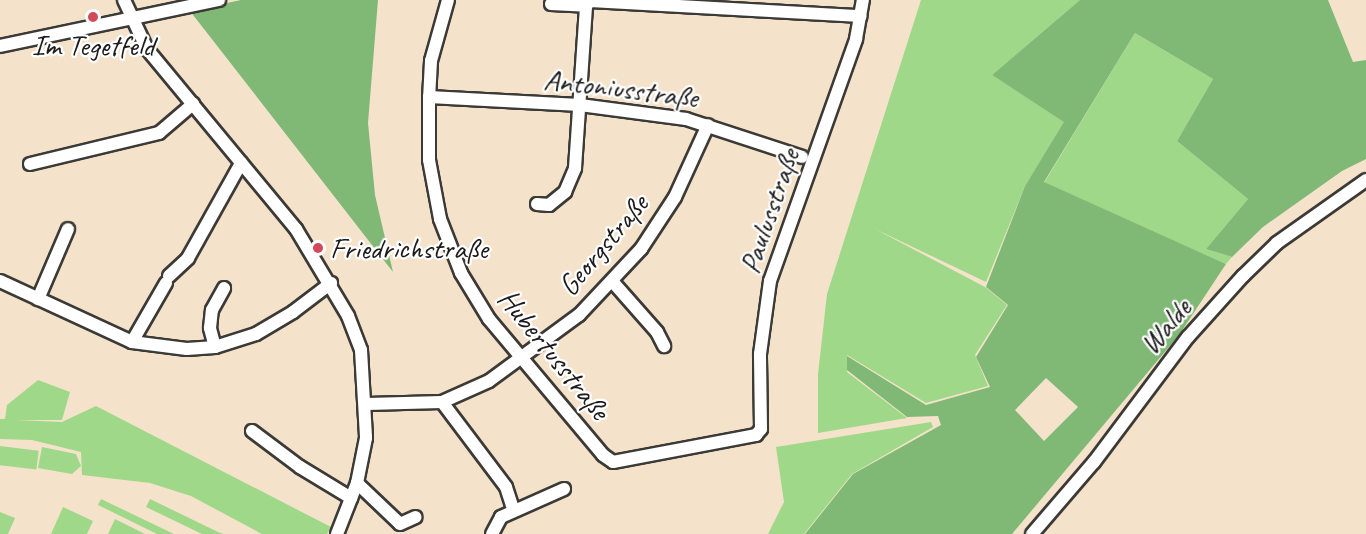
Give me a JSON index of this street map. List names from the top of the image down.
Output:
{
  "streets": {
    "street": [
      "Antoniusstraße",
      "Paulusstraße",
      "Georgstraße",
      "Walde",
      "Hubertusstraße"
    ]
  },
  "crossings": [
    ["Antoniusstraße", "Paulusstraße"],
    ["Antoniusstraße", "Georgstraße"],
    ["Antoniusstraße", "Hubertusstraße"],
    ["Paulusstraße", "Hubertusstraße"],
    ["Georgstraße", "Hubertusstraße"]
  ],
  "places": ["Im Tegetfeld", "Friedrichstraße"]
}
